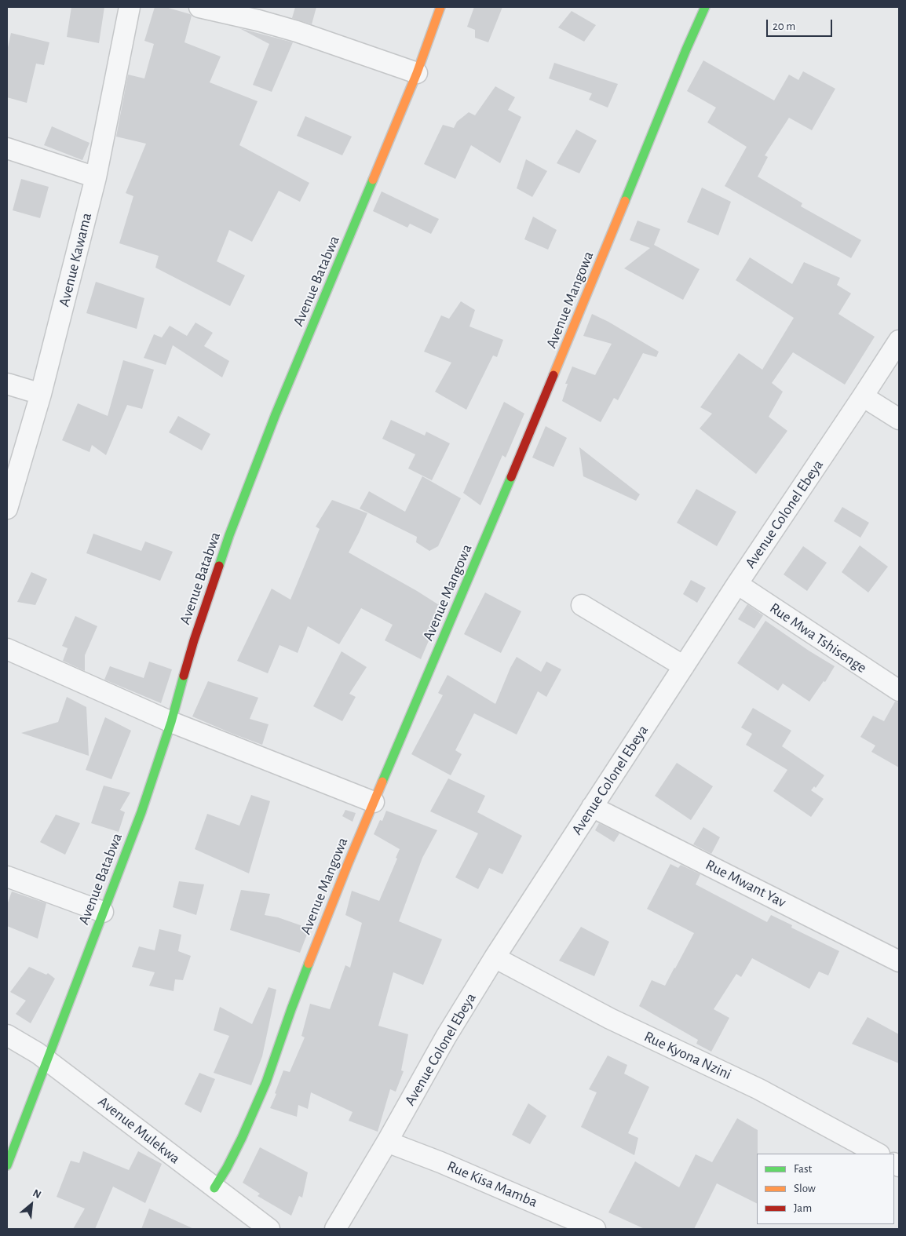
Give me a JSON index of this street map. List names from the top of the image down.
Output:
{
  "streets": {
    "street": [
      "Avenue Kawama",
      "Avenue Batabwa",
      "Avenue Mangowa",
      "Avenue Colonel Ebeya",
      "Rue Mwa Tshisenge",
      "Rue Mwant Yav",
      "Rue Kyona Nzini",
      "Avenue Mulekwa",
      "Rue Kisa Mamba"
    ]
  },
  "crossings": [
    ["Avenue Batabwa", "Avenue Mulekwa"],
    ["Avenue Mangowa", "Avenue Mulekwa"],
    ["Avenue Colonel Ebeya", "Rue Mwa Tshisenge"],
    ["Avenue Colonel Ebeya", "Rue Mwant Yav"],
    ["Avenue Colonel Ebeya", "Rue Kyona Nzini"],
    ["Avenue Colonel Ebeya", "Rue Kisa Mamba"]
  ],
  "legend": ["Fast", "Slow", "Jam"],
  "scale_bar": "20 m",
  "north": "top right"
}
